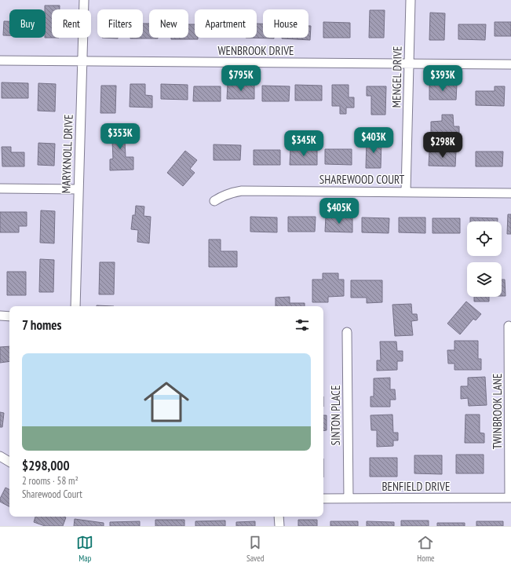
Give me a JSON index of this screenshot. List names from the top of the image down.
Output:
{
  "streets": {
    "street": [
      "WENBROOK DRIVE",
      "MENGEL DRIVE",
      "MARYKNOLL DRIVE",
      "SHAREWOOD COURT",
      "TWINBROOK LANE",
      "SINTON PLACE",
      "BENFIELD DRIVE"
    ]
  },
  "crossings": [
    ["WENBROOK DRIVE", "MENGEL DRIVE"],
    ["WENBROOK DRIVE", "MARYKNOLL DRIVE"],
    ["MENGEL DRIVE", "SHAREWOOD COURT"],
    ["TWINBROOK LANE", "BENFIELD DRIVE"],
    ["SINTON PLACE", "BENFIELD DRIVE"]
  ],
  "page": {
    "chip": [
      "Buy",
      "Rent",
      "Filters",
      "New",
      "Apartment",
      "House"
    ],
    "price": [
      "$795K",
      "$393K",
      "$353K",
      "$403K",
      "$345K",
      "$298K",
      "$405K"
    ],
    "heading": "7 homes",
    "list": [
      {
        "name": "$298,000",
        "note": "2 rooms · 58 m² · Sharewood Court"
      }
    ],
    "tabs": ["Map", "Saved", "Home"]
  }
}
